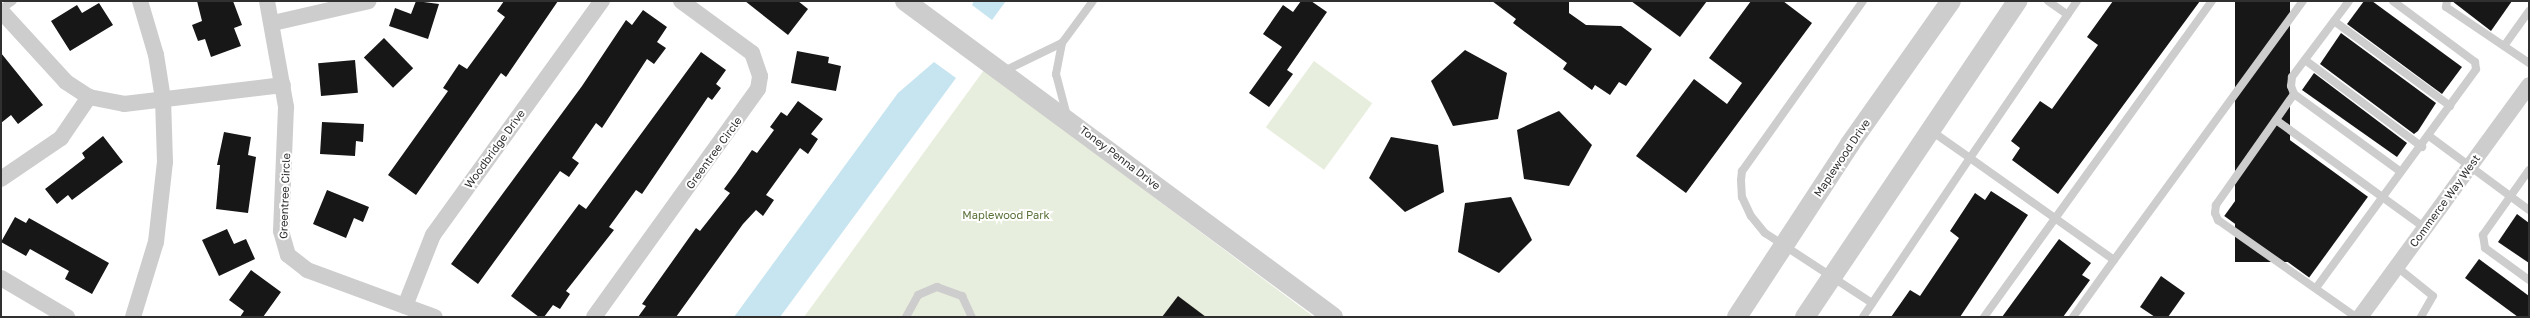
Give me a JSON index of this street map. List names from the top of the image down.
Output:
{
  "streets": {
    "street": [
      "Woodbridge Drive",
      "Greentree Circle",
      "Toney Penna Drive",
      "Maplewood Drive",
      "Commerce Way West"
    ]
  },
  "crossings": [
    ["Woodbridge Drive", "Greentree Circle"]
  ],
  "parks": ["Maplewood Park"]
}
